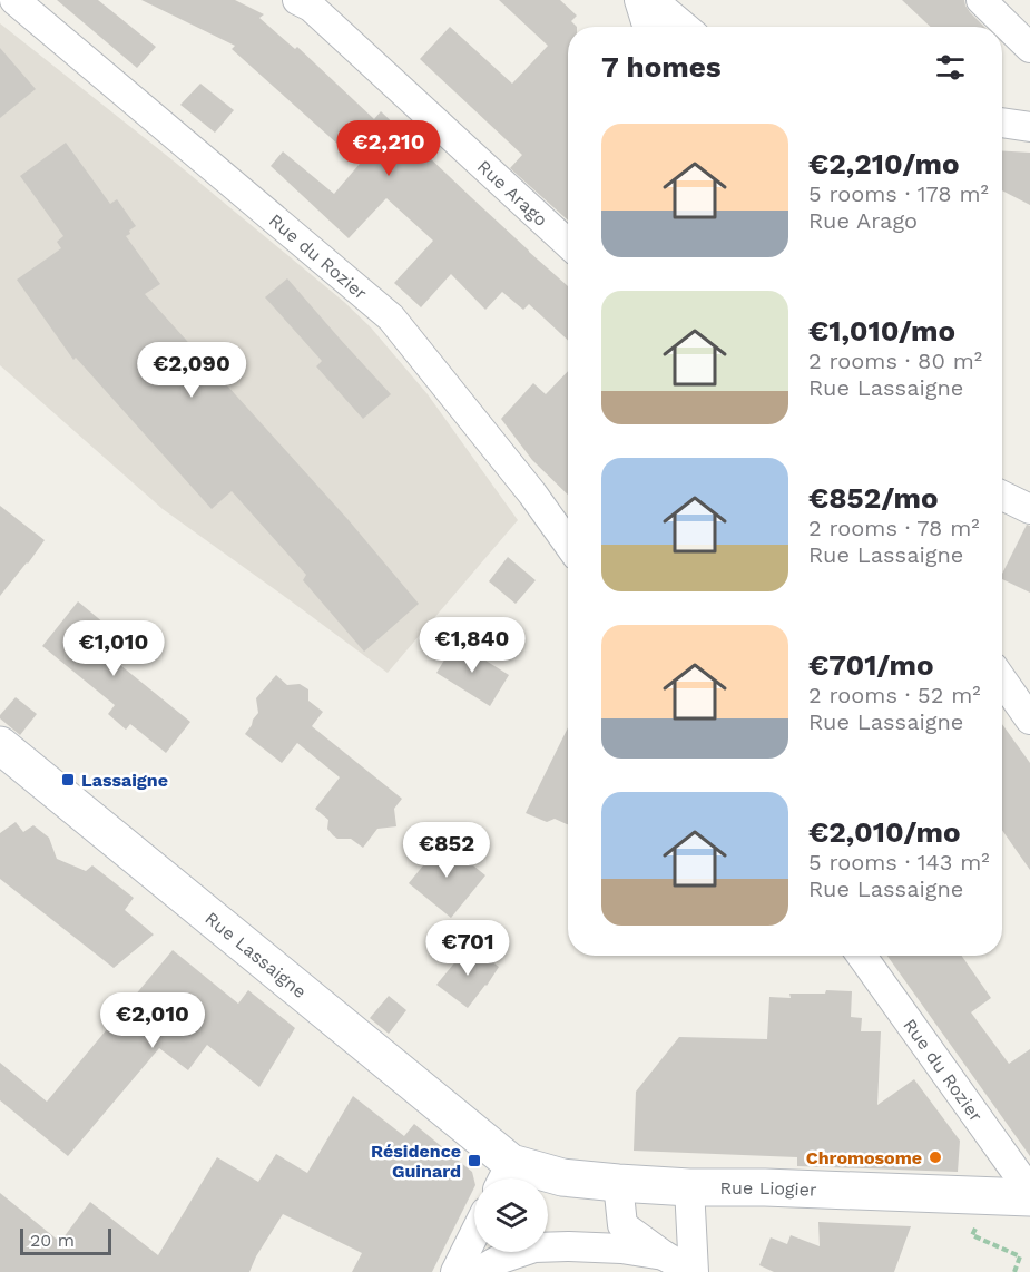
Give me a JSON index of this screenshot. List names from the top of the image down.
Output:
{
  "streets": {
    "street": [
      "Rue Arago",
      "Rue du Rozier",
      "Rue Lassaigne",
      "Rue Liogier"
    ]
  },
  "crossings": [
    ["Rue du Rozier", "Rue Liogier"],
    ["Rue Lassaigne", "Rue Liogier"]
  ],
  "places": {
    "transit": ["Lassaigne", "Résidence Guinard"],
    "other": ["Chromosome"]
  },
  "scale_bar": "20 m",
  "page": {
    "heading": "7 homes",
    "list": [
      {
        "name": "€2,210/mo",
        "note": "5 rooms · 178 m² · Rue Arago"
      },
      {
        "name": "€1,010/mo",
        "note": "2 rooms · 80 m² · Rue Lassaigne"
      },
      {
        "name": "€852/mo",
        "note": "2 rooms · 78 m² · Rue Lassaigne"
      },
      {
        "name": "€701/mo",
        "note": "2 rooms · 52 m² · Rue Lassaigne"
      },
      {
        "name": "€2,010/mo",
        "note": "5 rooms · 143 m² · Rue Lassaigne"
      }
    ],
    "price": [
      "€2,210",
      "€2,090",
      "€1,840",
      "€1,010",
      "€852",
      "€701",
      "€2,010"
    ],
    "scale": "20 m"
  }
}
